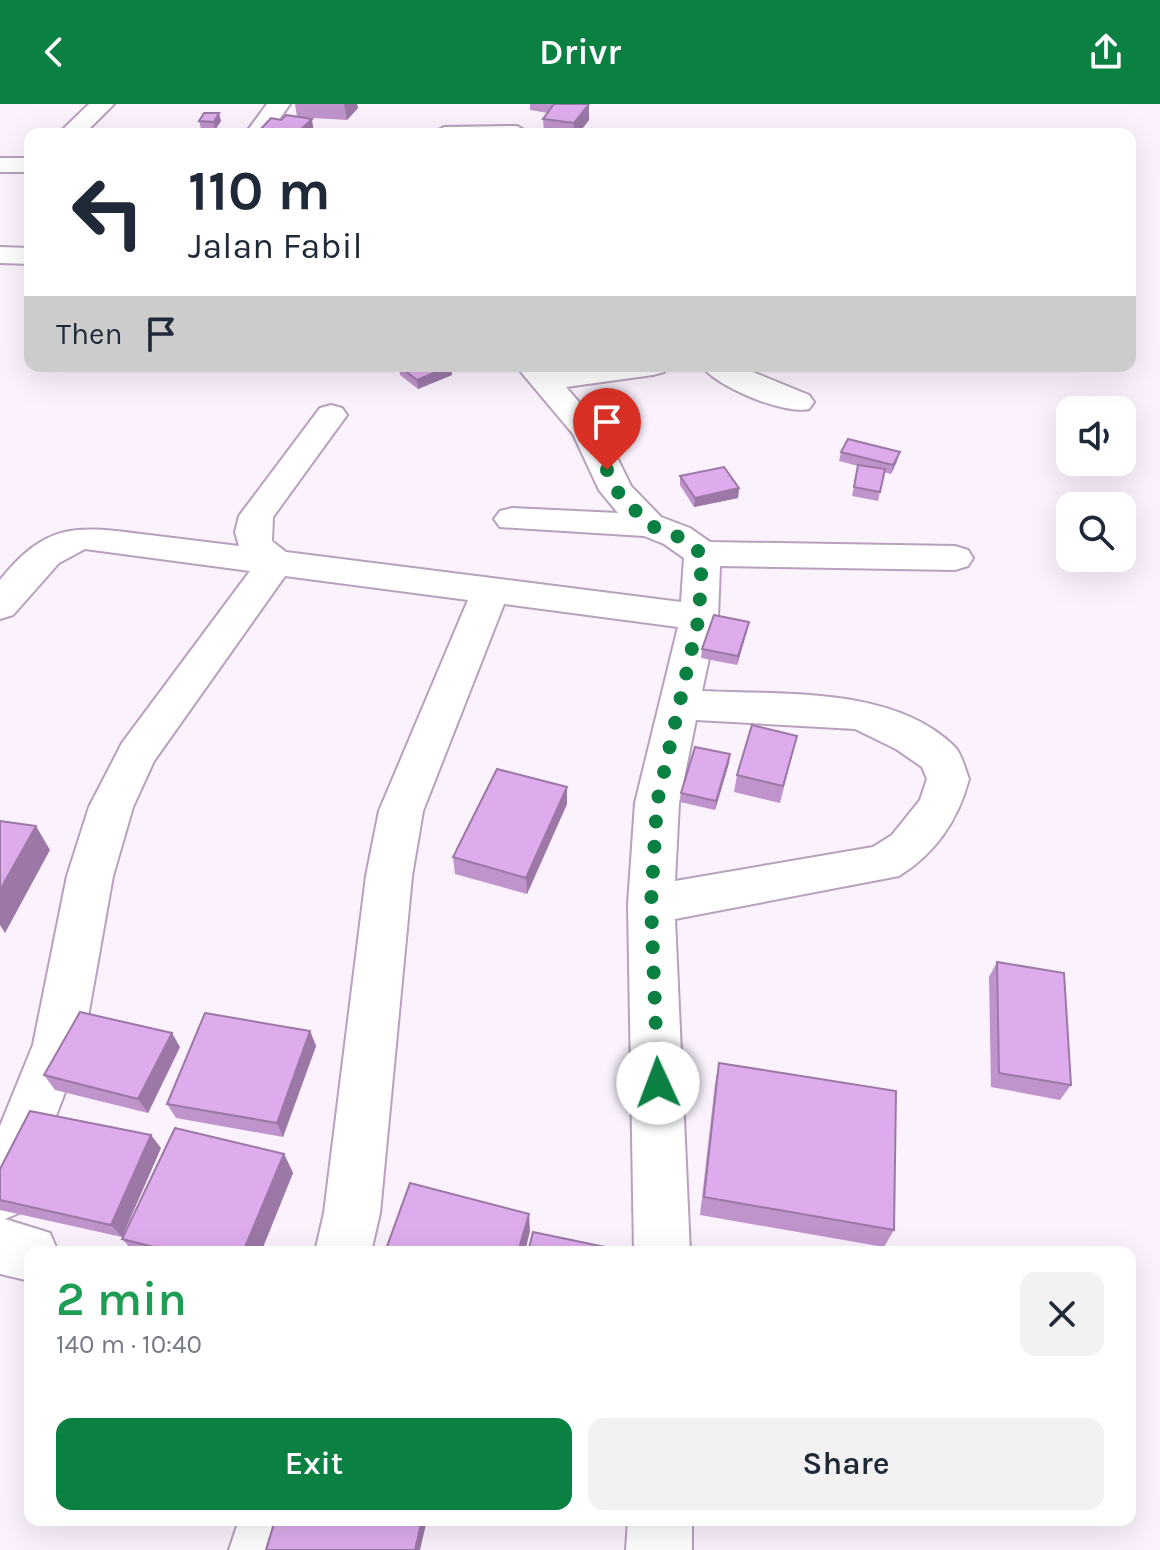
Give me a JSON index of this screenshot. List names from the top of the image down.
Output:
{
  "page": {
    "header": "Drivr",
    "turn": ["110 m", "Jalan Fabil"],
    "then": "Then",
    "heading": ["2 min", "140 m · 10:40"],
    "buttons": ["Exit", "Share"]
  }
}
